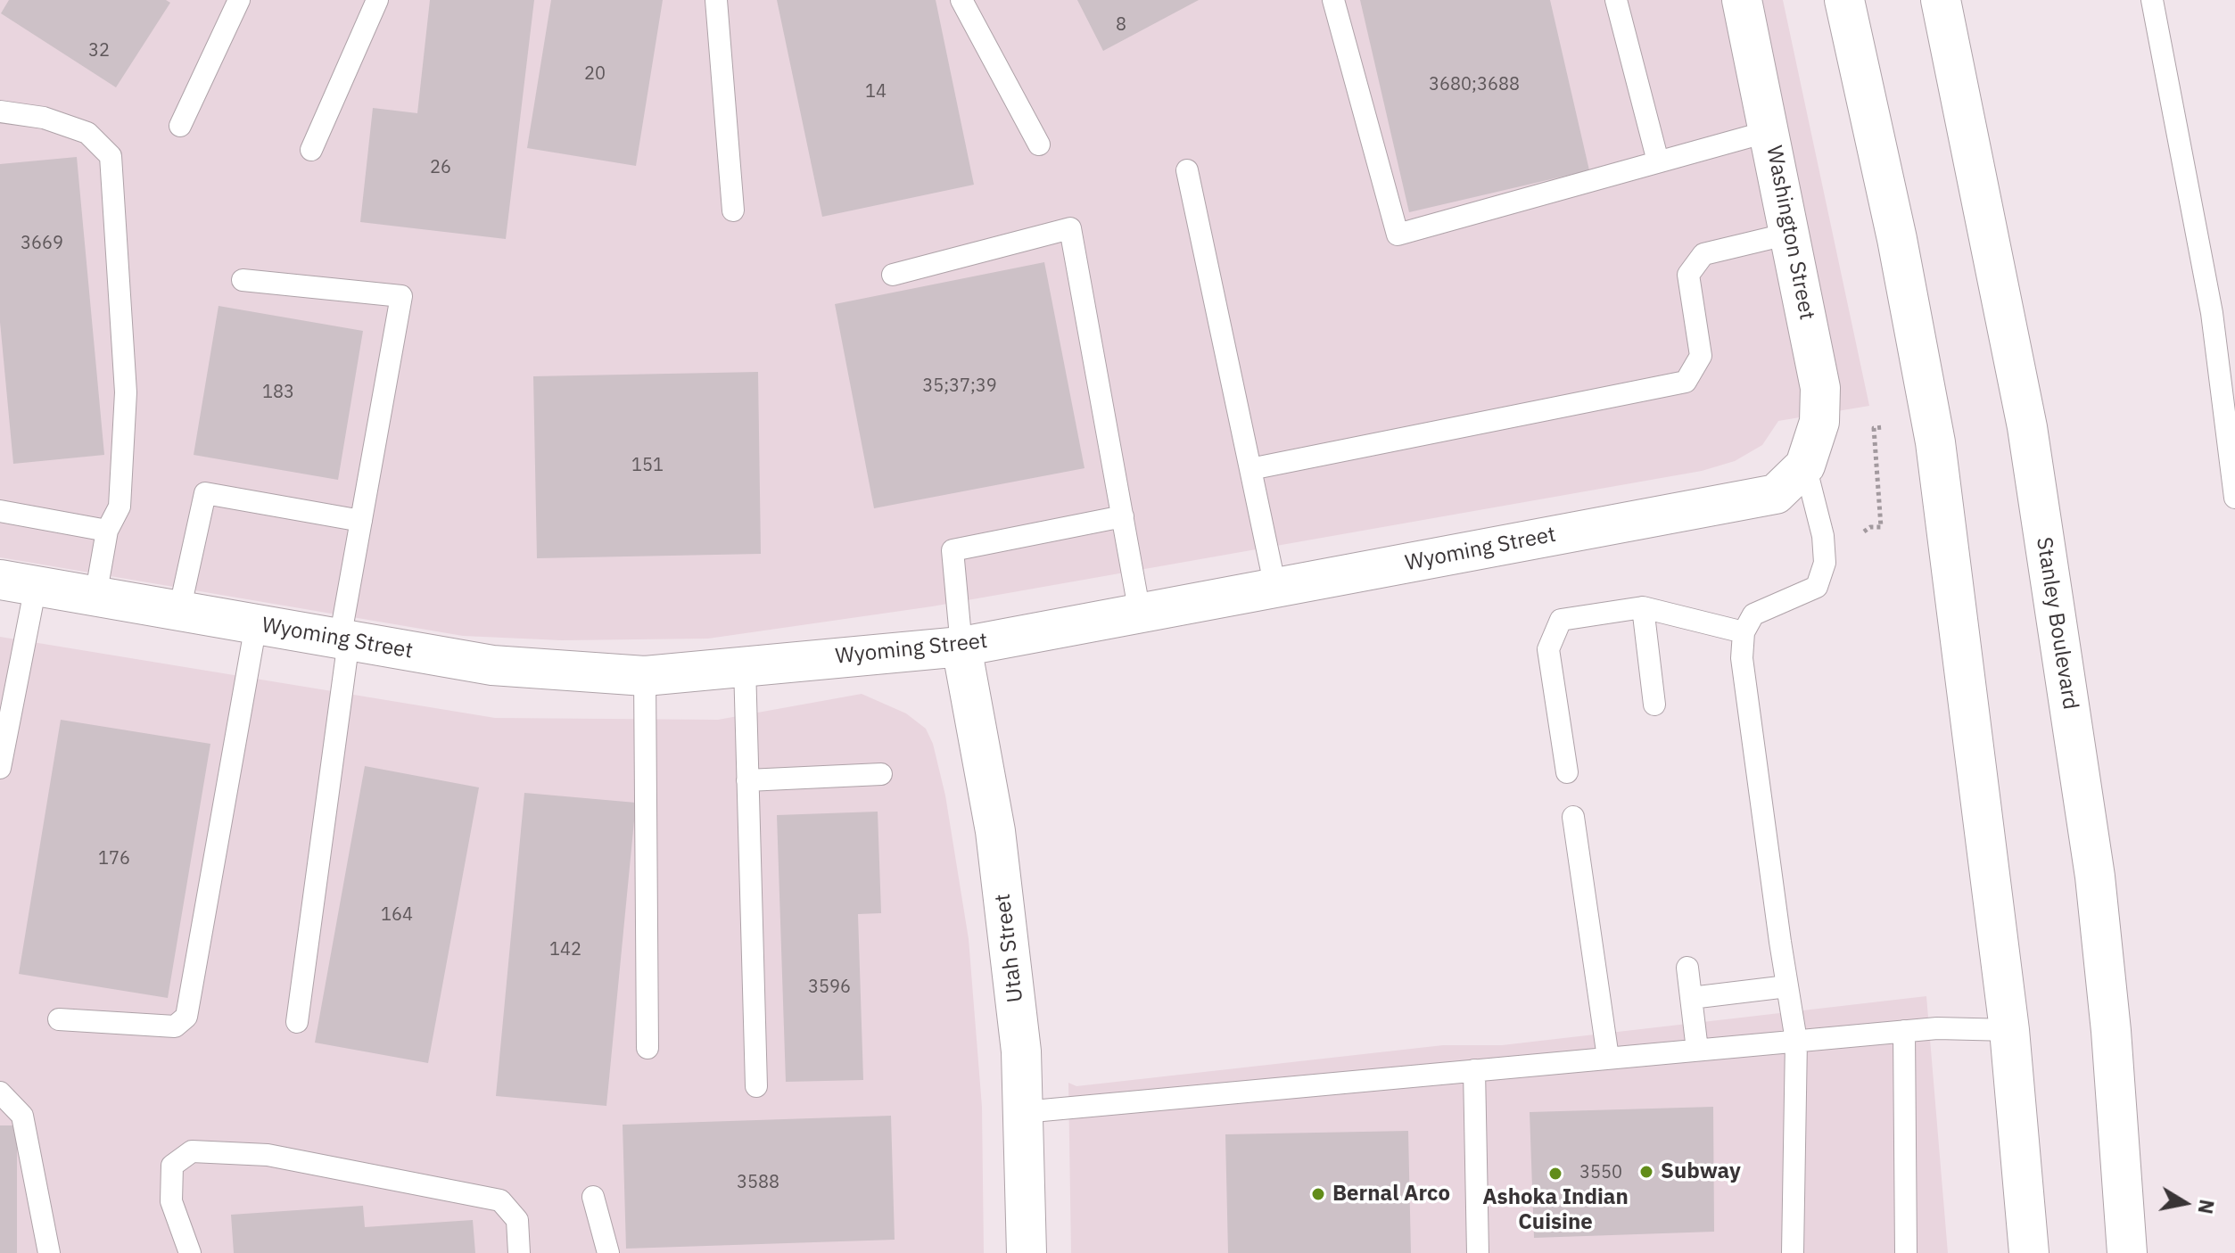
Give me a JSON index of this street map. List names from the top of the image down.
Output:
{
  "streets": {
    "street": [
      "Washington Street",
      "Wyoming Street",
      "Stanley Boulevard",
      "Utah Street"
    ]
  },
  "crossings": [
    ["Washington Street", "Wyoming Street"],
    ["Wyoming Street", "Utah Street"]
  ],
  "places": ["Subway", "Ashoka Indian Cuisine", "Bernal Arco"],
  "house_numbers": [
    "8",
    "32",
    "20",
    "3680;3688",
    "14",
    "26",
    "3669",
    "35;37;39",
    "183",
    "151",
    "176",
    "164",
    "142",
    "3596",
    "3550",
    "3588"
  ],
  "north": "right"
}
